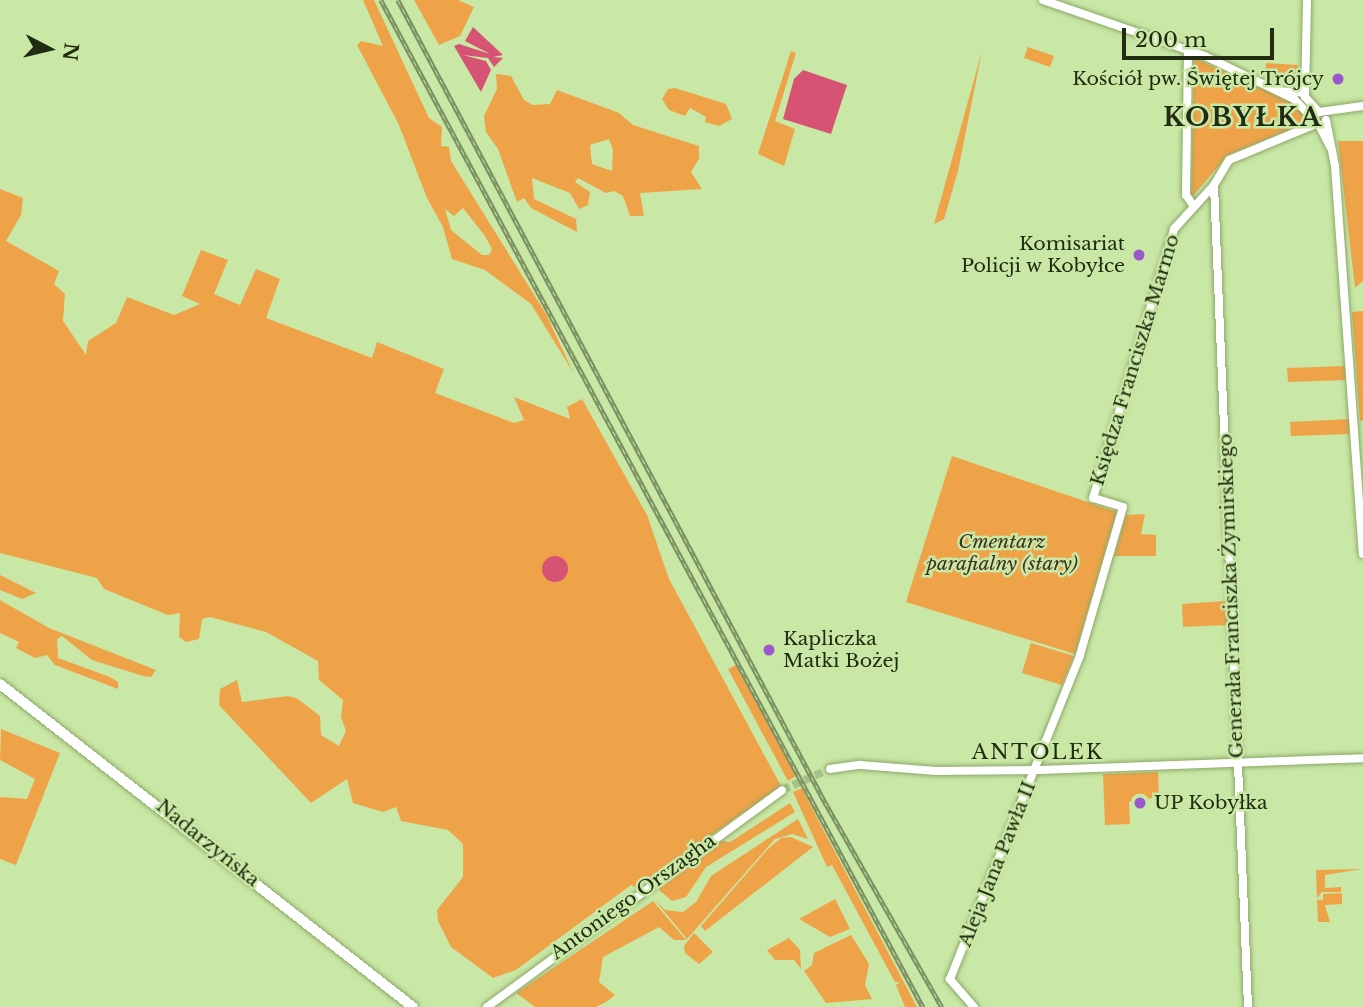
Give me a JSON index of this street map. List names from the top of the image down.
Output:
{
  "streets": {
    "main road": ["Nadarzyńska"],
    "street": [
      "Księdza Franciszka Marmo",
      "Generała Franciszka Żymirskiego",
      "Aleja Jana Pawła II",
      "Antoniego Orszagha"
    ]
  },
  "crossings": [
    ["Księdza Franciszka Marmo", "Aleja Jana Pawła II"]
  ],
  "districts": ["KOBYŁKA", "ANTOLEK"],
  "parks": ["Cmentarz parafialny (stary)"],
  "places": [
    "Kościół pw. Świętej Trójcy",
    "Komisariat Policji w Kobyłce",
    "Kapliczka Matki Bożej",
    "UP Kobyłka"
  ],
  "scale_bar": "200 m",
  "north": "right"
}
